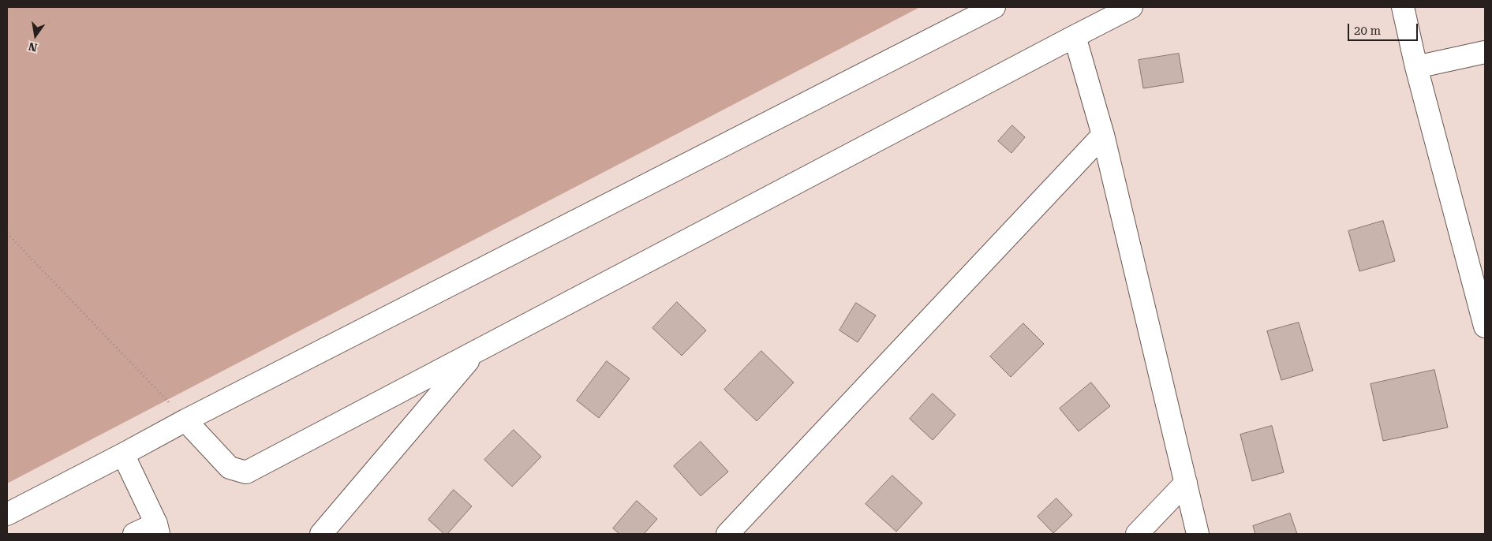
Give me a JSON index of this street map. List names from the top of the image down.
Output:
{
  "scale_bar": "20 m",
  "north": "bottom"
}
